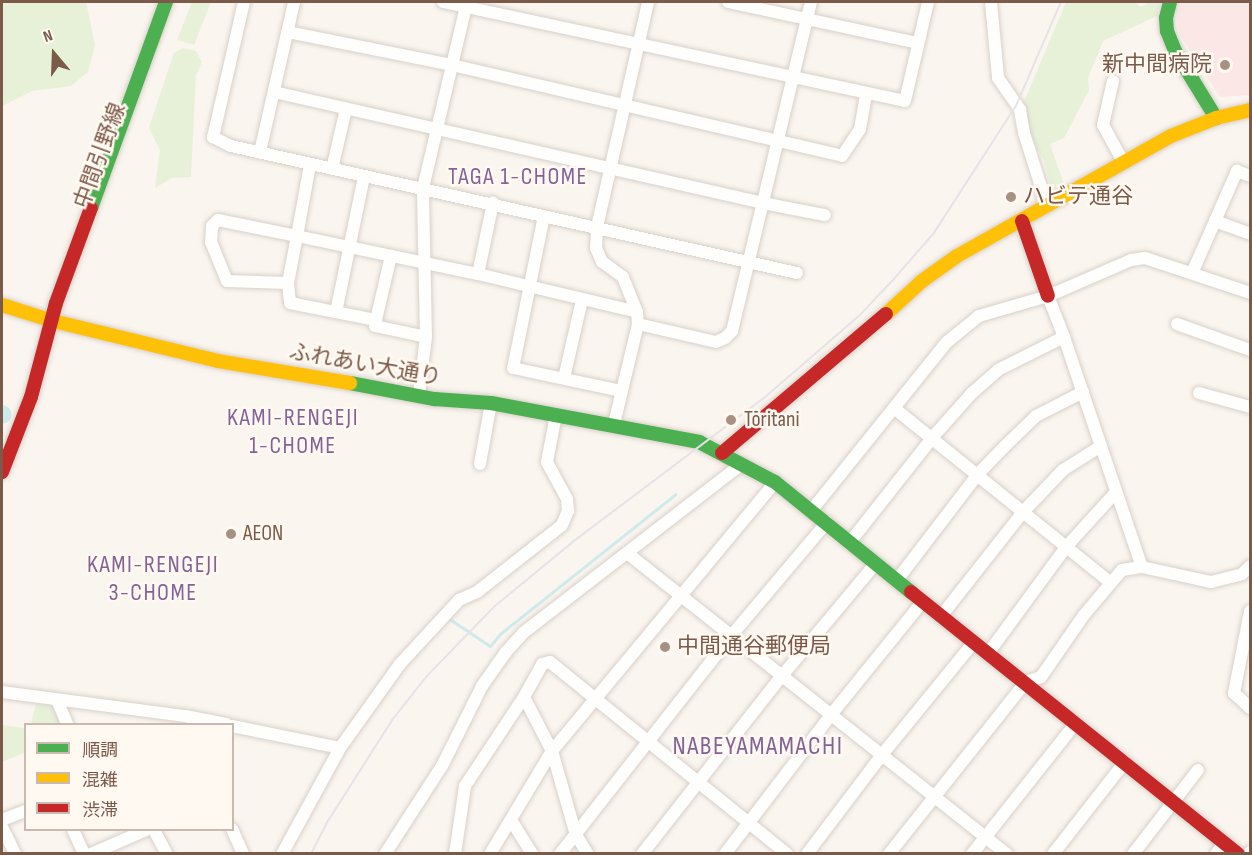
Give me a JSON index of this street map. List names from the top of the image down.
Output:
{
  "streets": {
    "street": ["中間引野線", "ふれあい大通り"]
  },
  "crossings": [
    ["中間引野線", "ふれあい大通り"]
  ],
  "districts": [
    "TAGA 1-CHOME",
    "KAMI-RENGEJI 1-CHOME",
    "KAMI-RENGEJI 3-CHOME",
    "NABEYAMAMACHI"
  ],
  "places": [
    "新中間病院",
    "ハビテ通谷",
    "Tōritani",
    "AEON",
    "中間通谷郵便局"
  ],
  "legend": ["順調", "混雑", "渋滞"],
  "north": "top"
}
